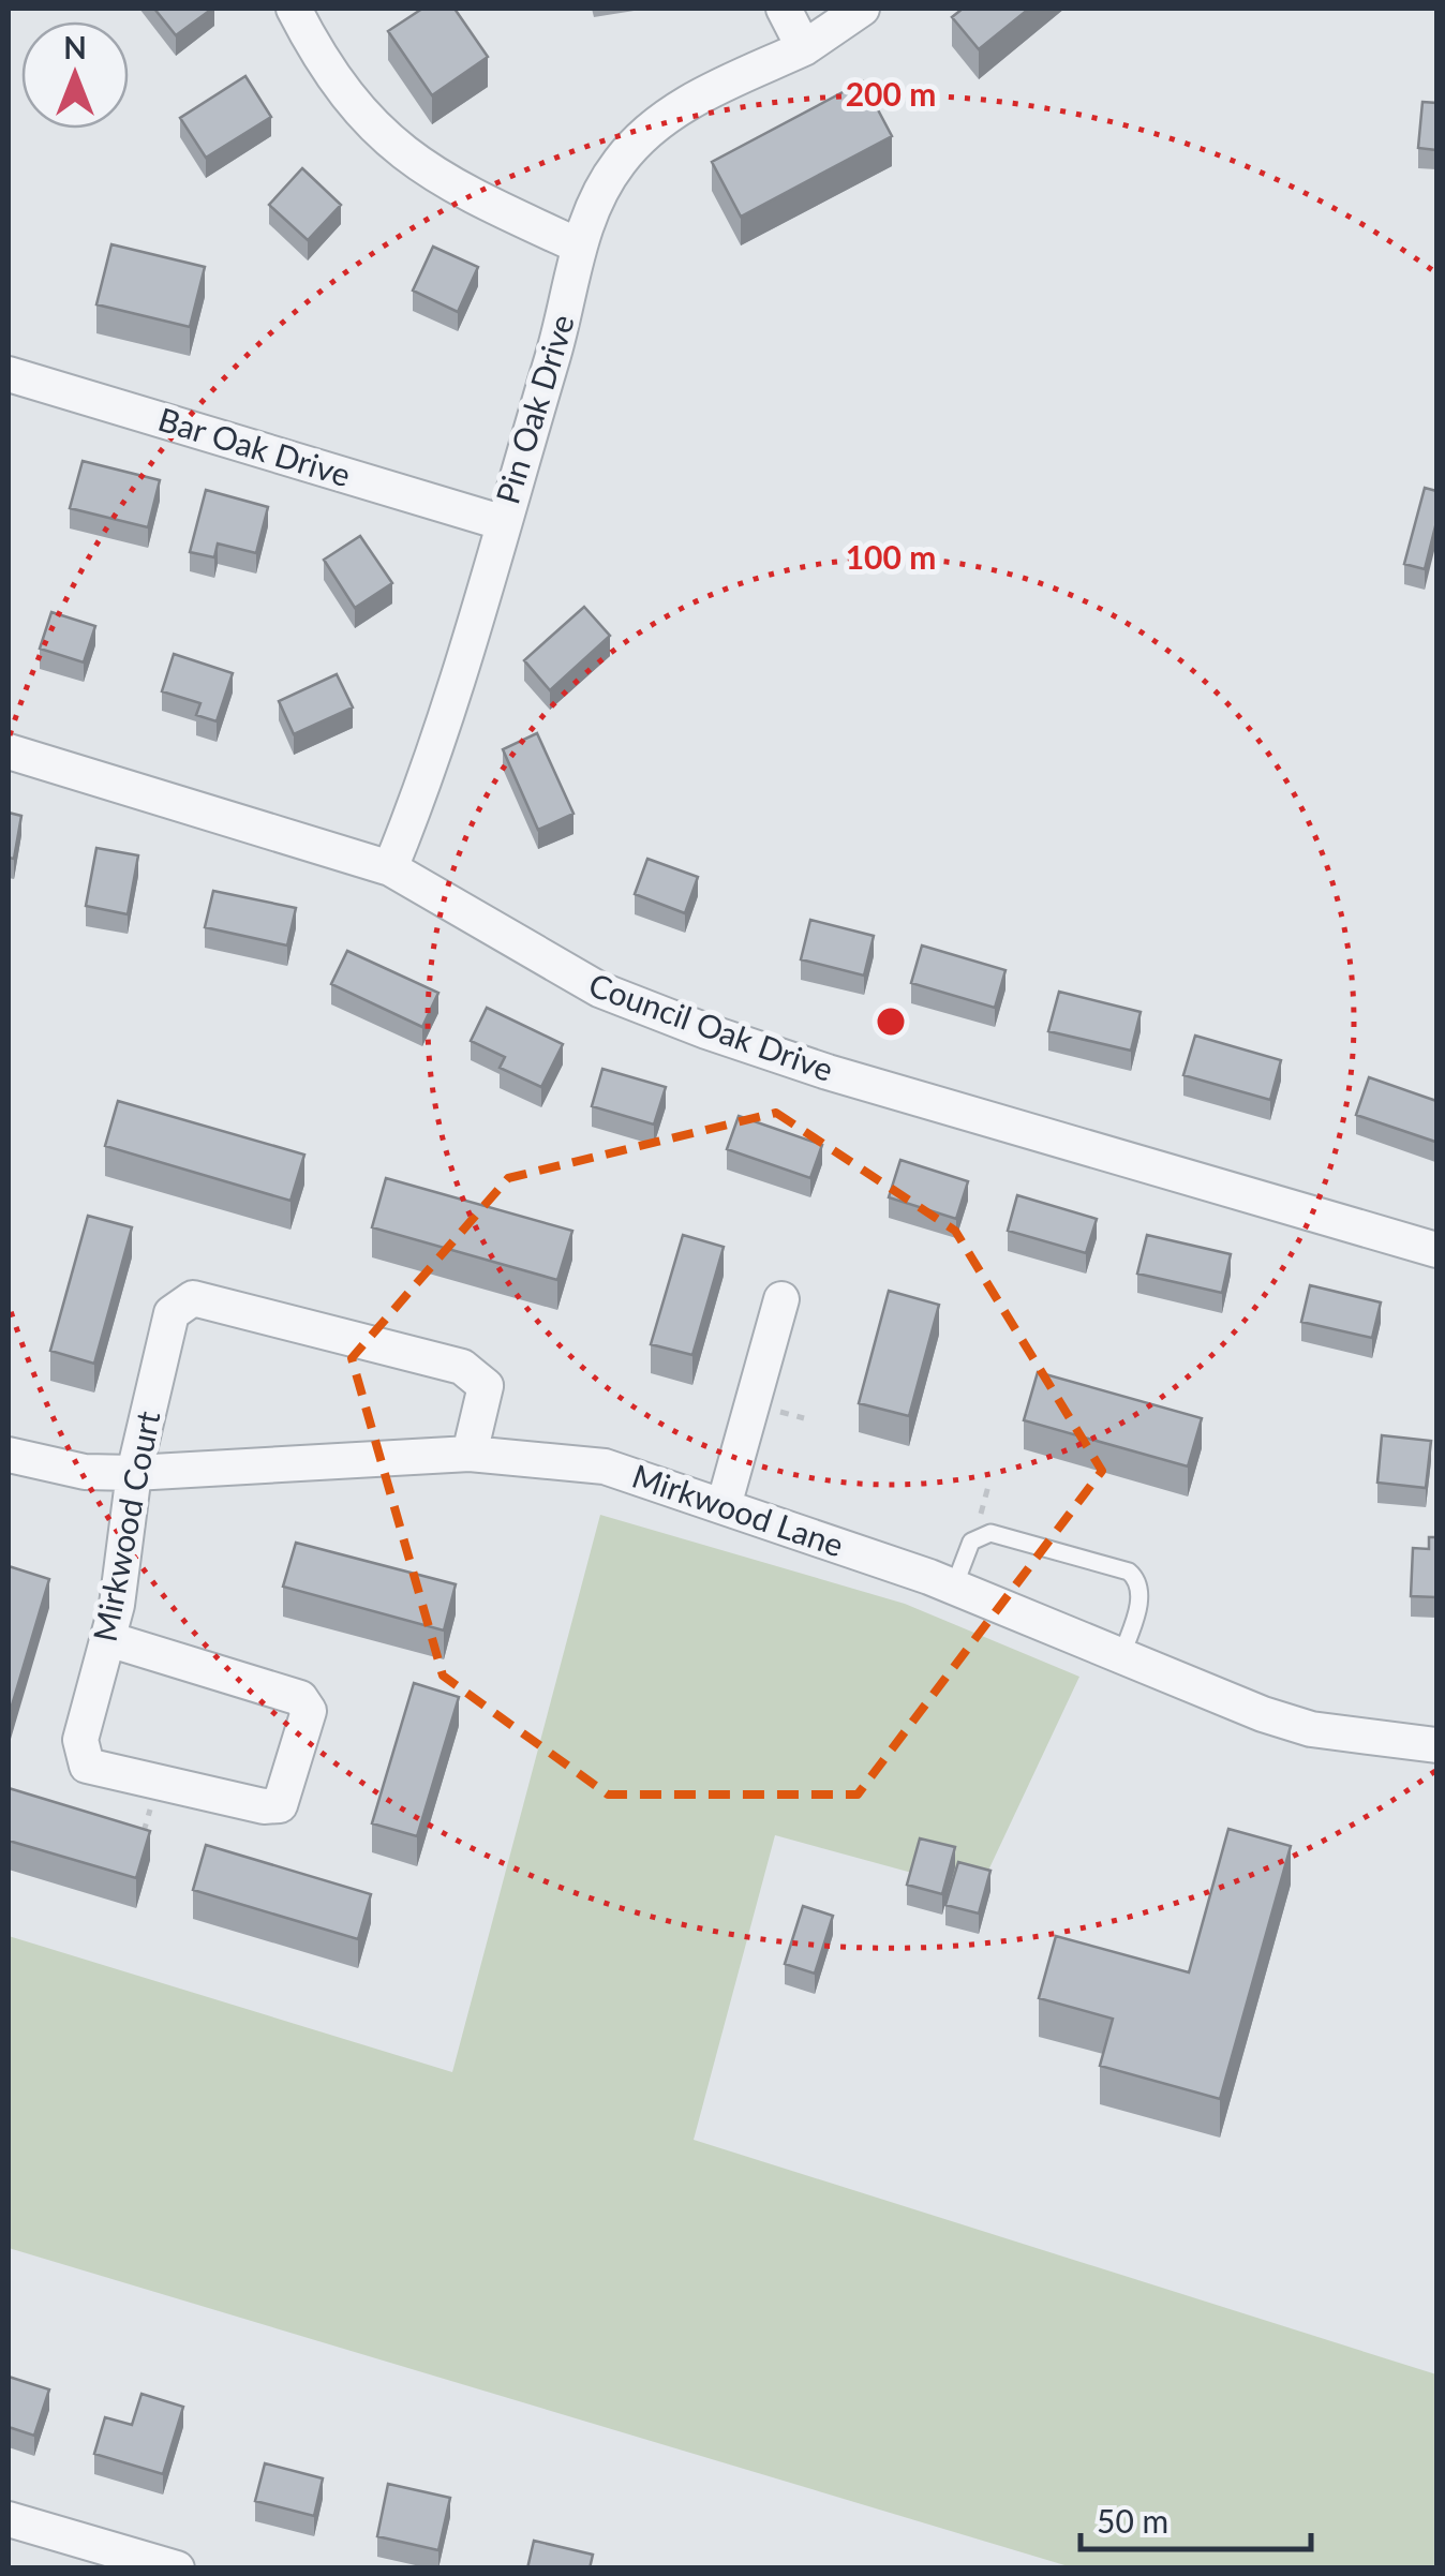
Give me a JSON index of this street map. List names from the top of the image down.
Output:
{
  "streets": {
    "street": [
      "Pin Oak Drive",
      "Bar Oak Drive",
      "Council Oak Drive",
      "Mirkwood Lane",
      "Mirkwood Court"
    ]
  },
  "crossings": [
    ["Pin Oak Drive", "Bar Oak Drive"],
    ["Pin Oak Drive", "Council Oak Drive"],
    ["Mirkwood Lane", "Mirkwood Court"]
  ],
  "scale_bar": "50 m",
  "north": "top",
  "rings": ["200 m", "100 m"]
}
